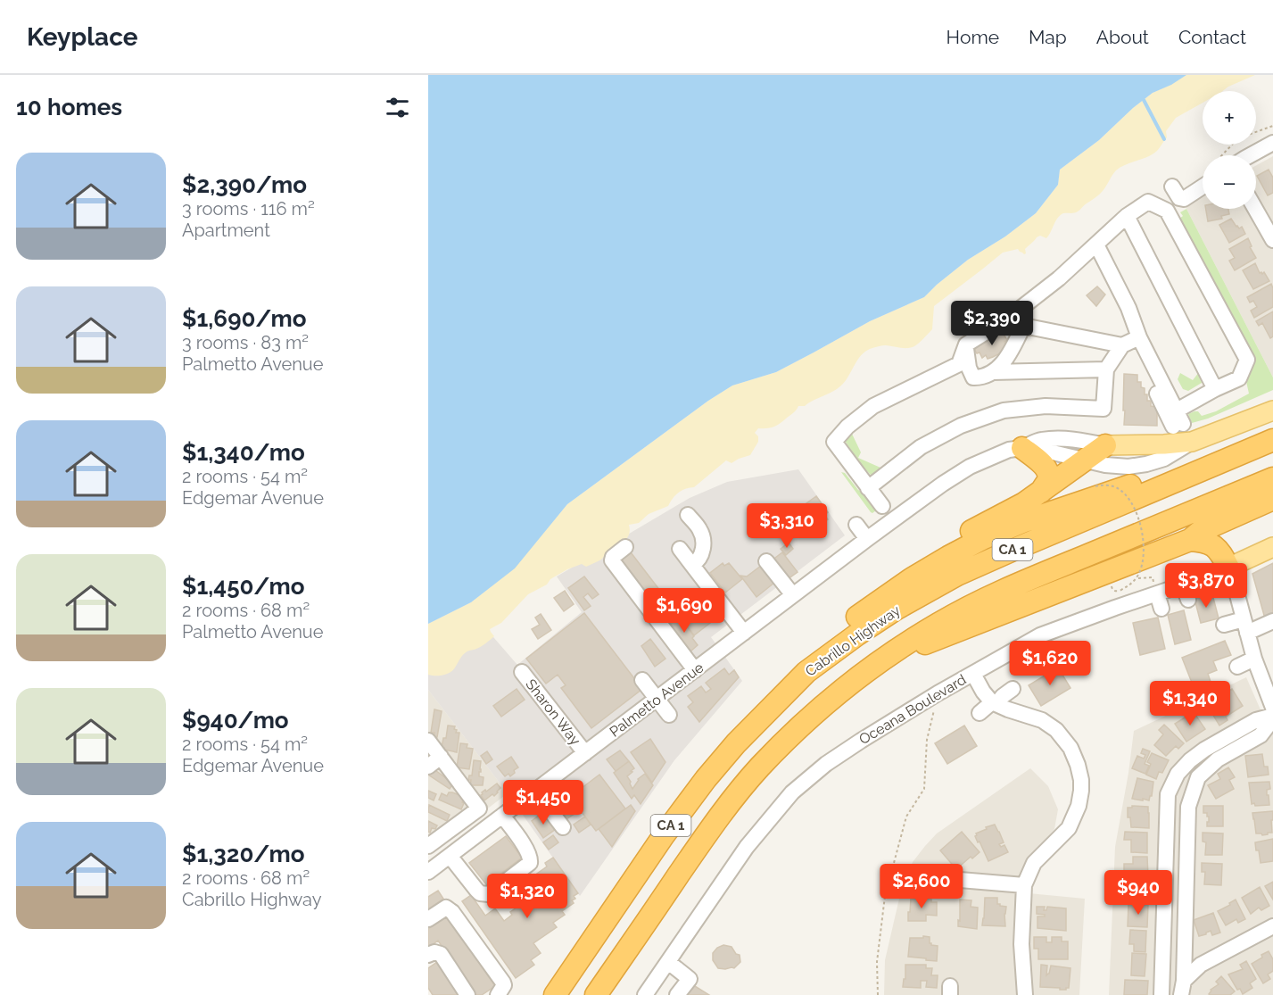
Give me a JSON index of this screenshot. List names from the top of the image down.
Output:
{
  "streets": {
    "highway": ["CA 1", "Cabrillo Highway"],
    "main road": ["Palmetto Avenue", "Oceana Boulevard"],
    "street": ["Sharon Way"]
  },
  "crossings": [
    ["Palmetto Avenue", "Sharon Way"]
  ],
  "page": {
    "header": "Keyplace",
    "nav": [
      "Home",
      "Map",
      "About",
      "Contact"
    ],
    "heading": "10 homes",
    "map_buttons": ["+", "−"],
    "list": [
      {
        "name": "$2,390/mo",
        "note": "3 rooms · 116 m² · Apartment"
      },
      {
        "name": "$1,690/mo",
        "note": "3 rooms · 83 m² · Palmetto Avenue"
      },
      {
        "name": "$1,340/mo",
        "note": "2 rooms · 54 m² · Edgemar Avenue"
      },
      {
        "name": "$1,450/mo",
        "note": "2 rooms · 68 m² · Palmetto Avenue"
      },
      {
        "name": "$940/mo",
        "note": "2 rooms · 54 m² · Edgemar Avenue"
      },
      {
        "name": "$1,320/mo",
        "note": "2 rooms · 68 m² · Cabrillo Highway"
      }
    ],
    "price": [
      "$2,390",
      "$3,310",
      "$3,870",
      "$1,690",
      "$1,620",
      "$1,340",
      "$1,450",
      "$2,600",
      "$940",
      "$1,320"
    ]
  }
}
